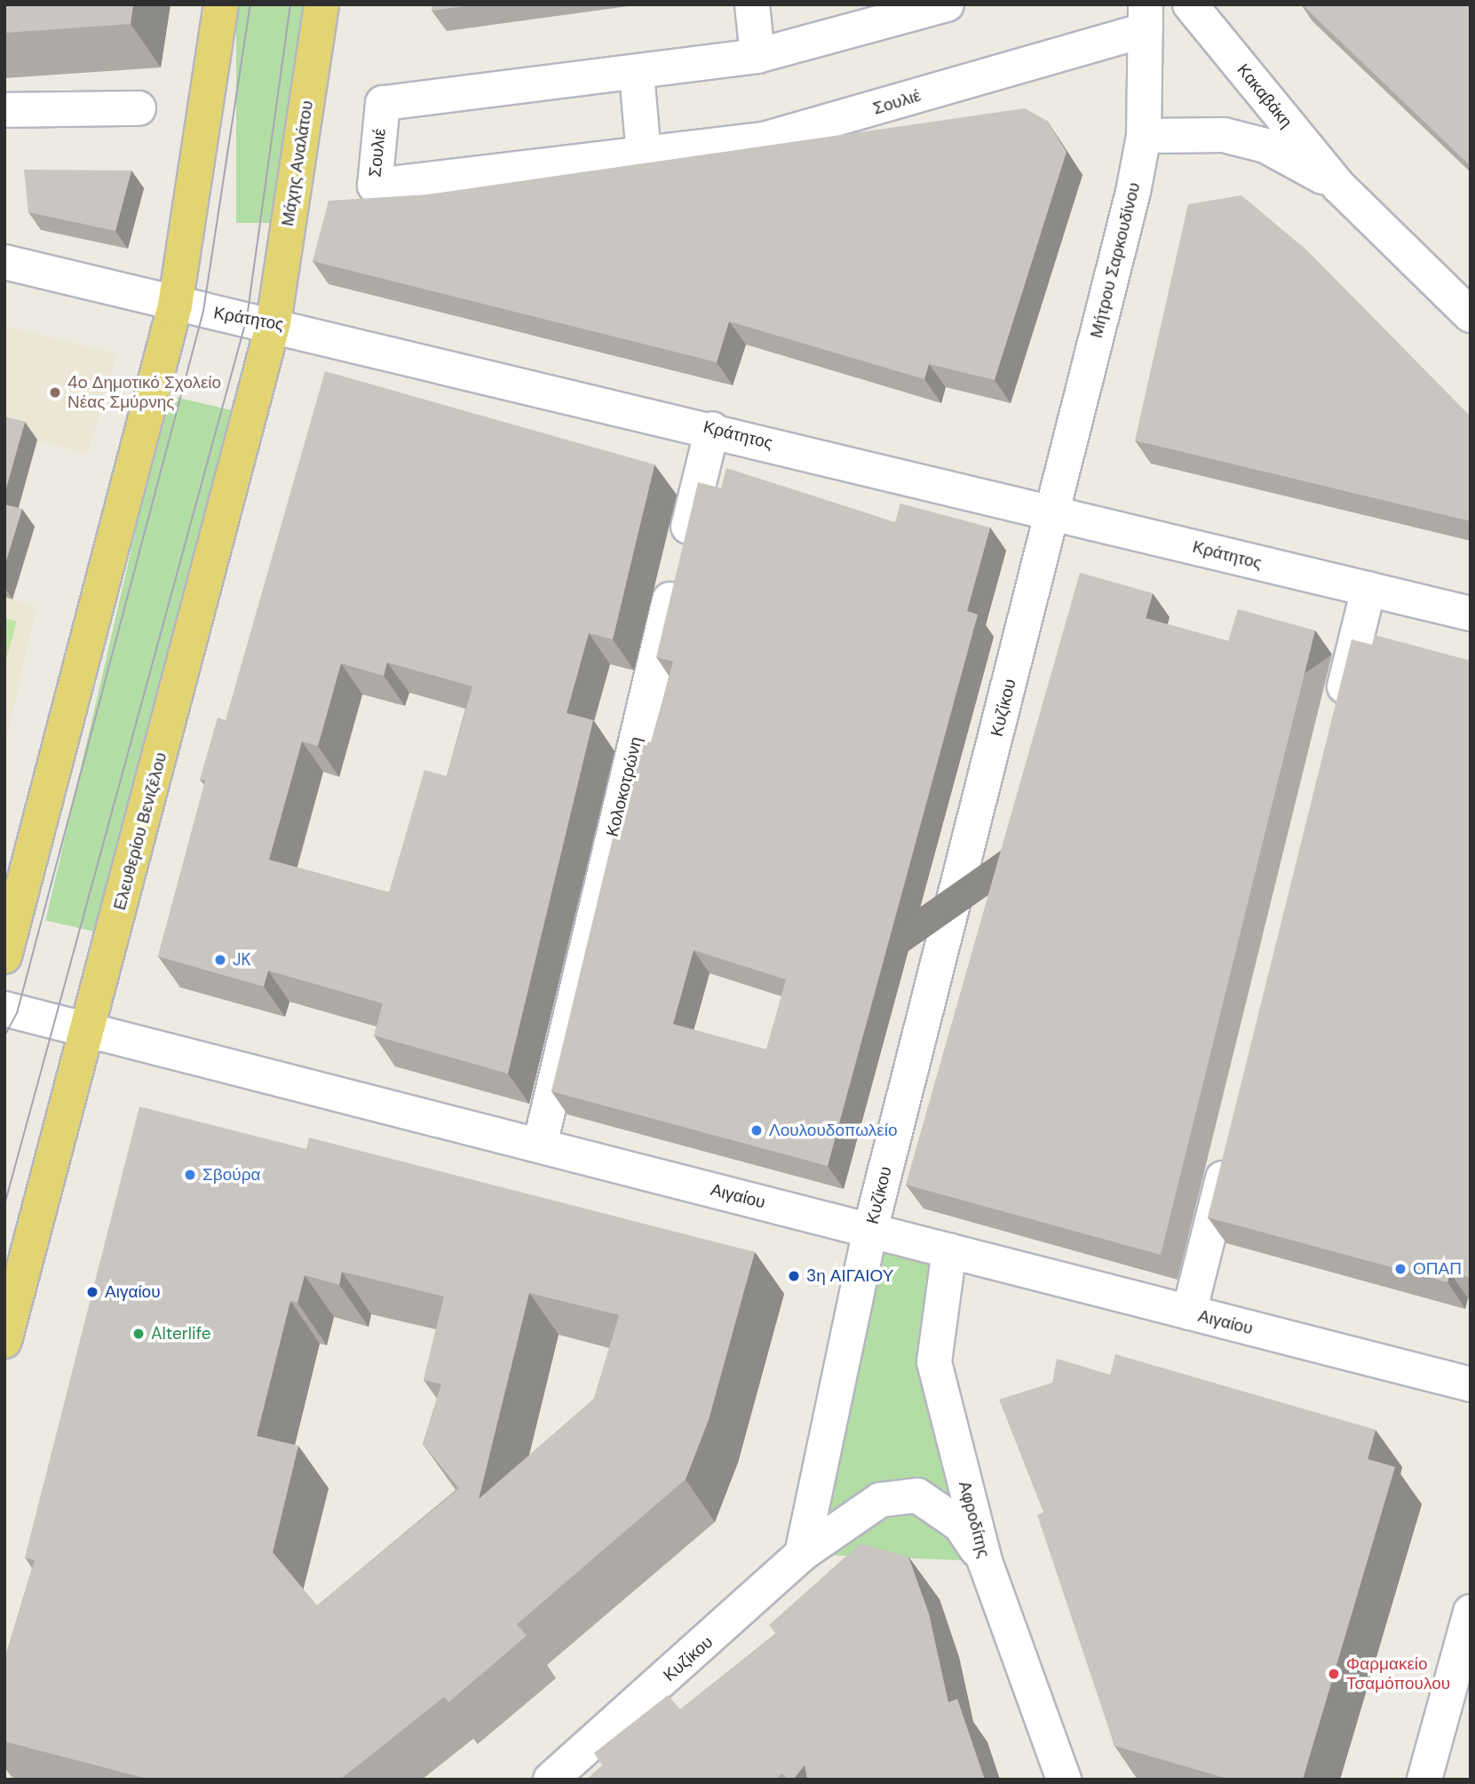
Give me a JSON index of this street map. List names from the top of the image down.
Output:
{
  "streets": {
    "main road": ["Μάχης Αναλάτου", "Ελευθερίου Βενιζέλου"],
    "street": [
      "Κακαβάκη",
      "Σουλιέ",
      "Μήτρου Σαρκουδίνου",
      "Κράτητος",
      "Κυζίκου",
      "Κολοκοτρώνη",
      "Αιγαίου",
      "Αφροδίτης"
    ]
  },
  "crossings": [
    ["Κακαβάκη", "Μήτρου Σαρκουδίνου"],
    ["Σουλιέ", "Μήτρου Σαρκουδίνου"],
    ["Μάχης Αναλάτου", "Κράτητος"],
    ["Μάχης Αναλάτου", "Ελευθερίου Βενιζέλου"],
    ["Μήτρου Σαρκουδίνου", "Κράτητος"],
    ["Μήτρου Σαρκουδίνου", "Κυζίκου"],
    ["Κράτητος", "Κυζίκου"],
    ["Κράτητος", "Κολοκοτρώνη"],
    ["Κράτητος", "Ελευθερίου Βενιζέλου"],
    ["Κυζίκου", "Αιγαίου"],
    ["Κολοκοτρώνη", "Αιγαίου"],
    ["Ελευθερίου Βενιζέλου", "Αιγαίου"],
    ["Αιγαίου", "Αφροδίτης"]
  ],
  "places": [
    "4o Δημοτικό Σχολείο Νέας Σμύρνης",
    "JK",
    "Λουλουδοπωλείο",
    "Σβούρα",
    "ΟΠΑΠ",
    "3η ΑΙΓΑΙΟΥ",
    "Αιγαίου",
    "Alterlife",
    "Φαρμακείο Τσαμόπουλου"
  ]
}
